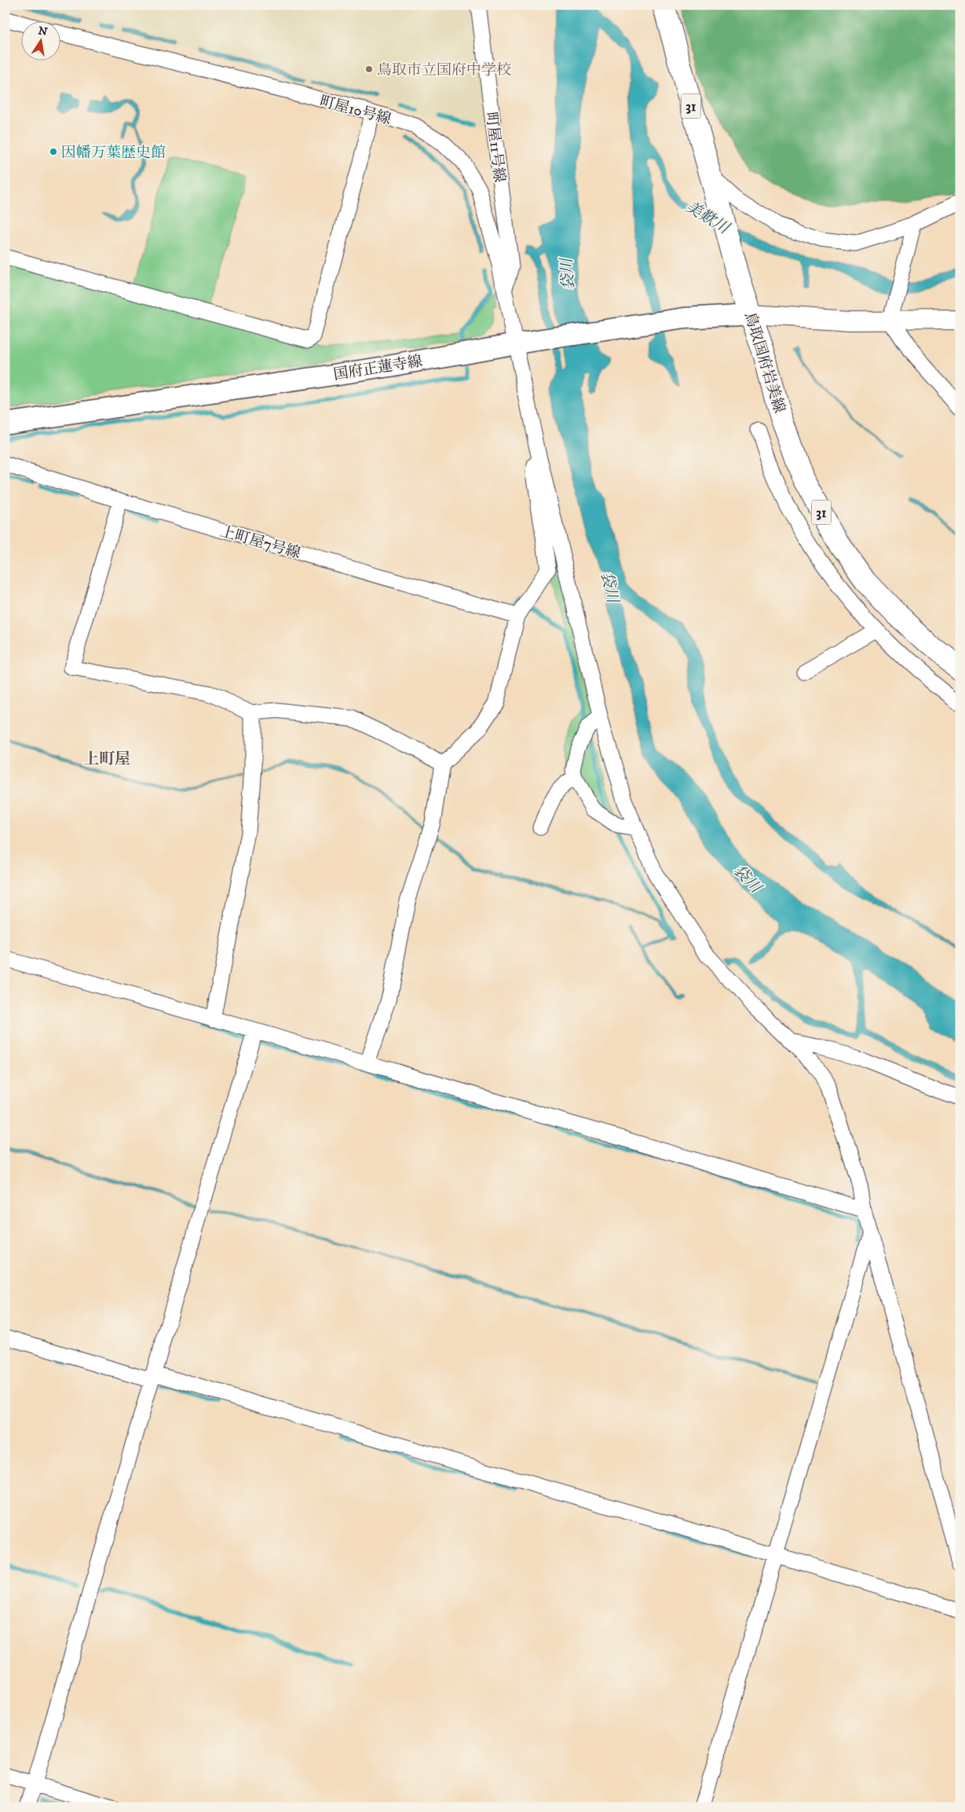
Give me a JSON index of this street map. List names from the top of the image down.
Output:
{
  "streets": {
    "main road": ["31", "鳥取国府岩美線", "国府正蓮寺線"],
    "street": ["町屋10号線", "町屋11号線", "上町屋7号線"]
  },
  "crossings": [
    ["町屋10号線", "町屋11号線"],
    ["町屋10号線", "国府正蓮寺線"],
    ["鳥取国府岩美線", "国府正蓮寺線"]
  ],
  "districts": ["上町屋"],
  "water": ["美歎川", "袋川"],
  "places": ["鳥取市立国府中学校", "因幡万葉歴史館"],
  "north": "top"
}
